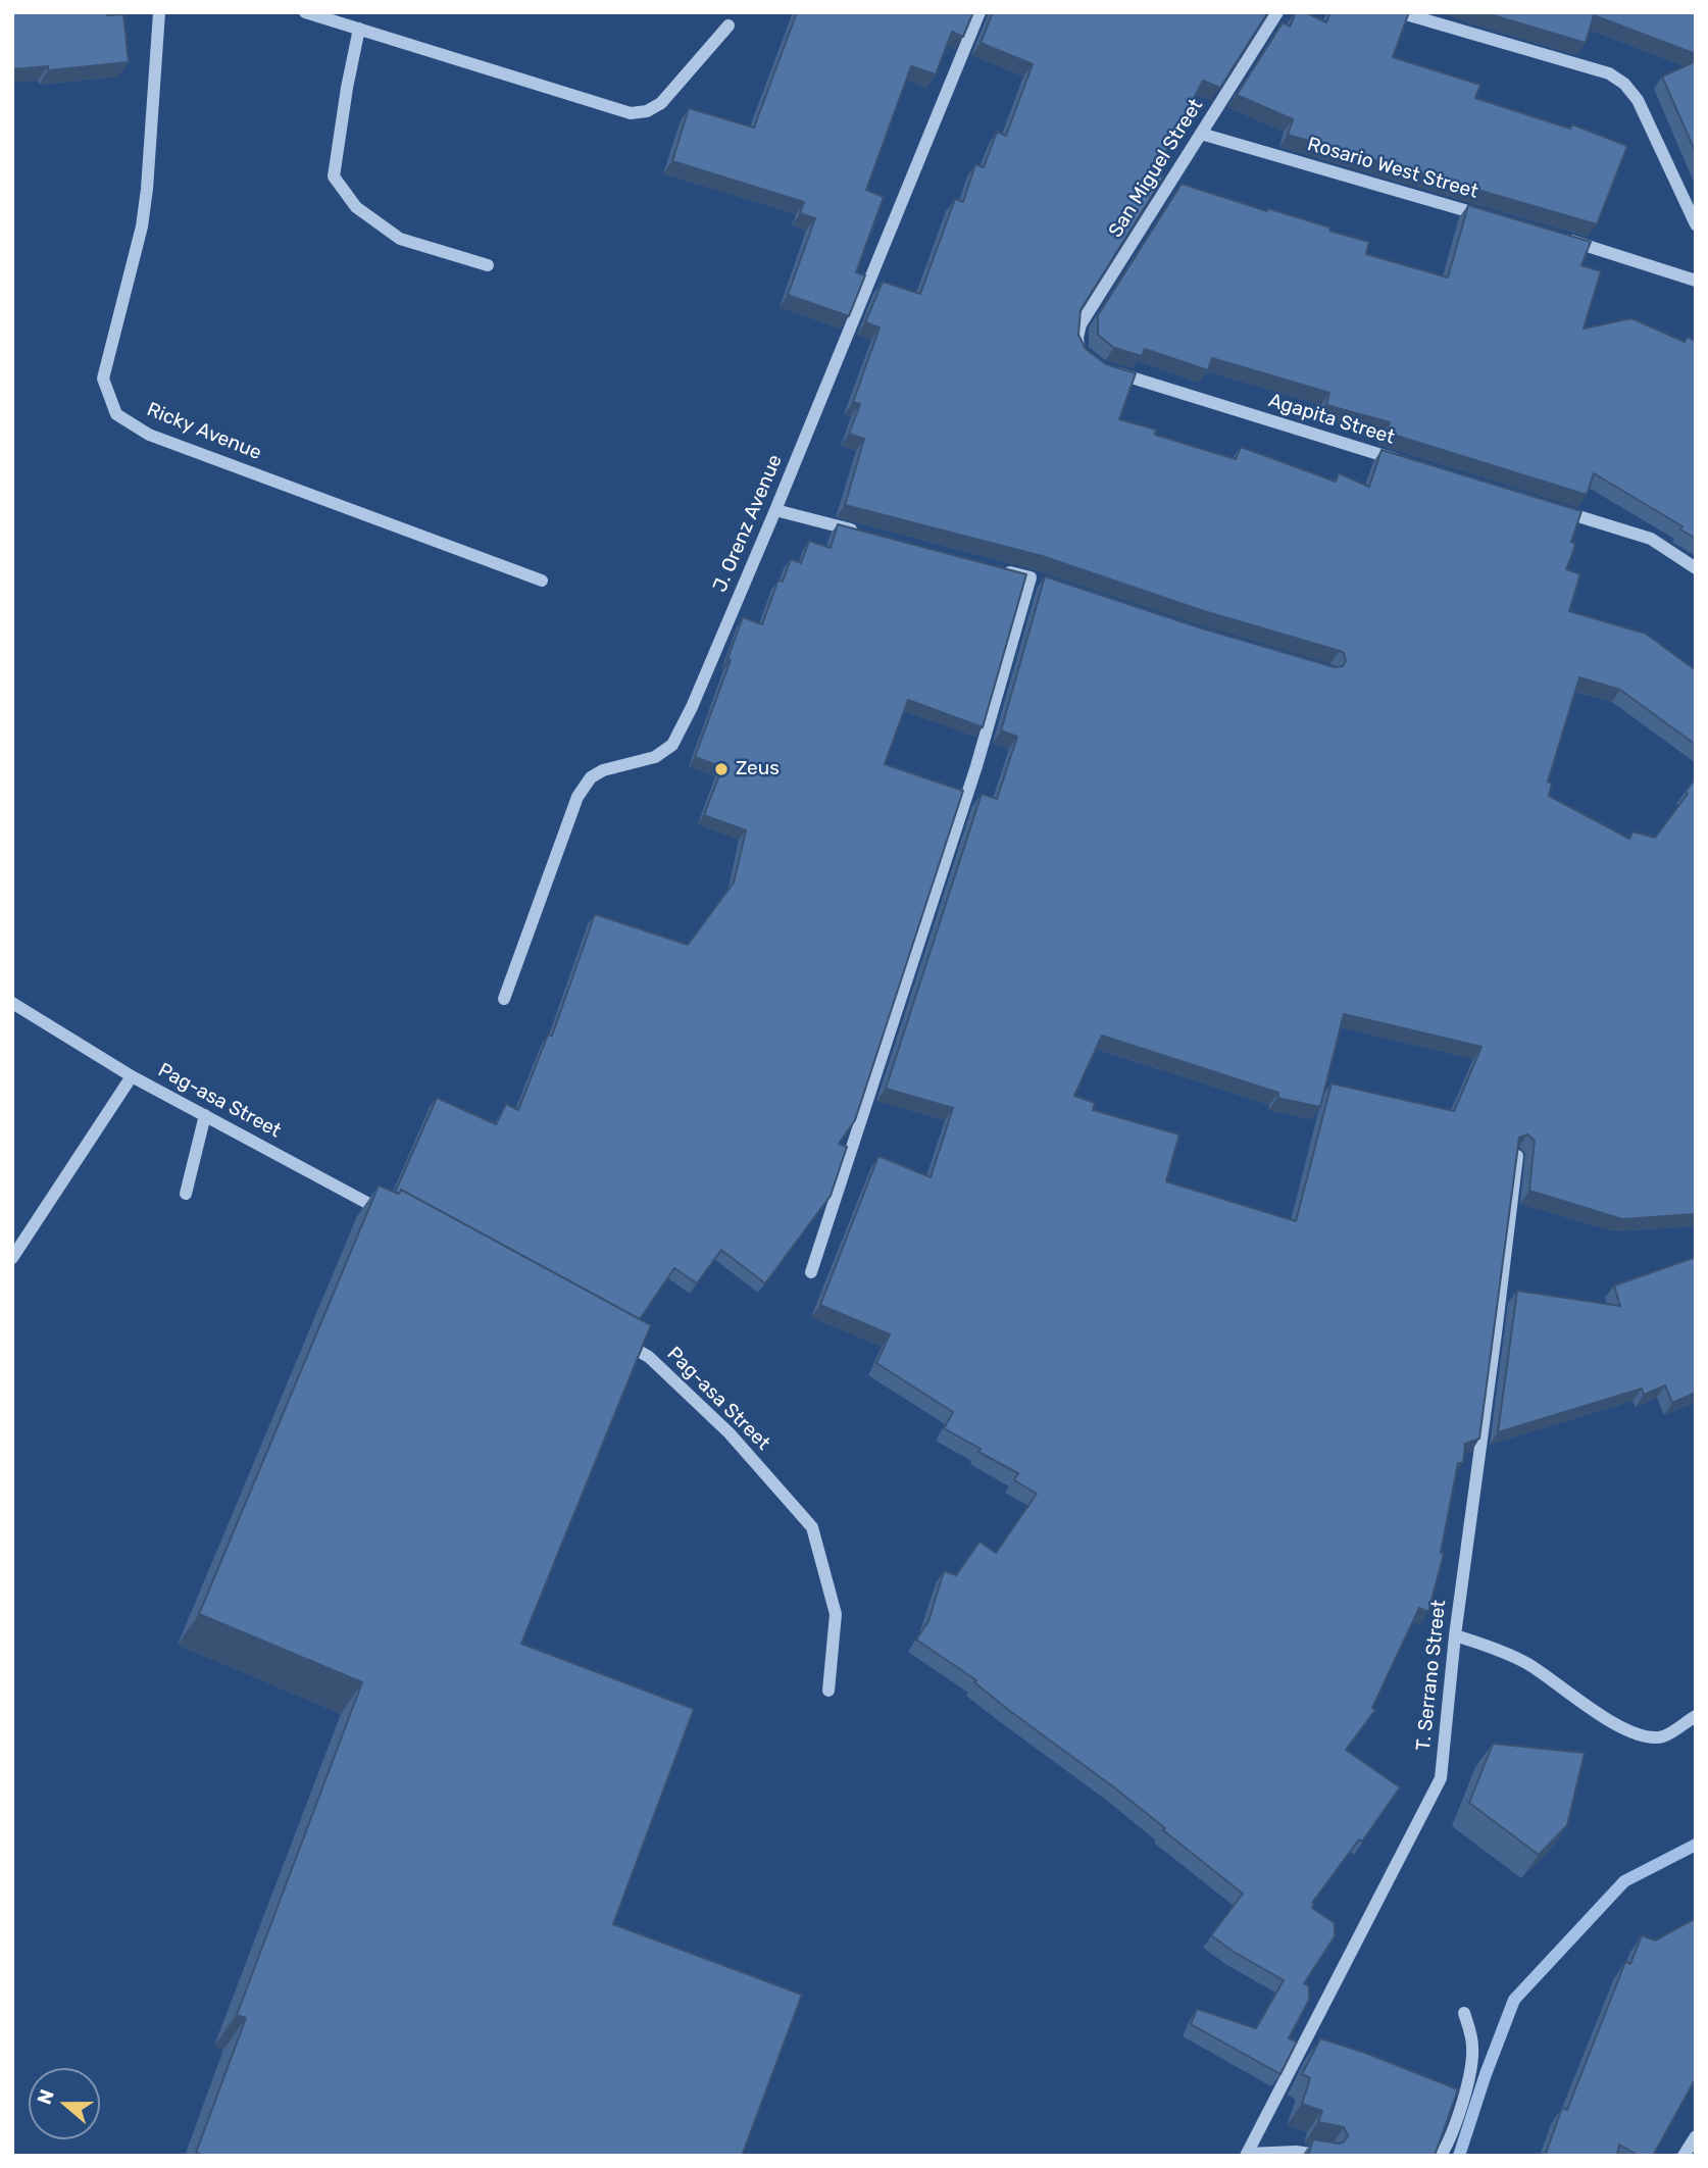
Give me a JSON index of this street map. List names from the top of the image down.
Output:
{
  "streets": {
    "street": [
      "San Miguel Street",
      "Rosario West Street",
      "Agapita Street",
      "Ricky Avenue",
      "J. Orenz Avenue",
      "Pag-asa Street",
      "T. Serrano Street"
    ]
  },
  "crossings": [
    ["San Miguel Street", "Rosario West Street"]
  ],
  "places": ["Zeus"],
  "north": "left"
}
